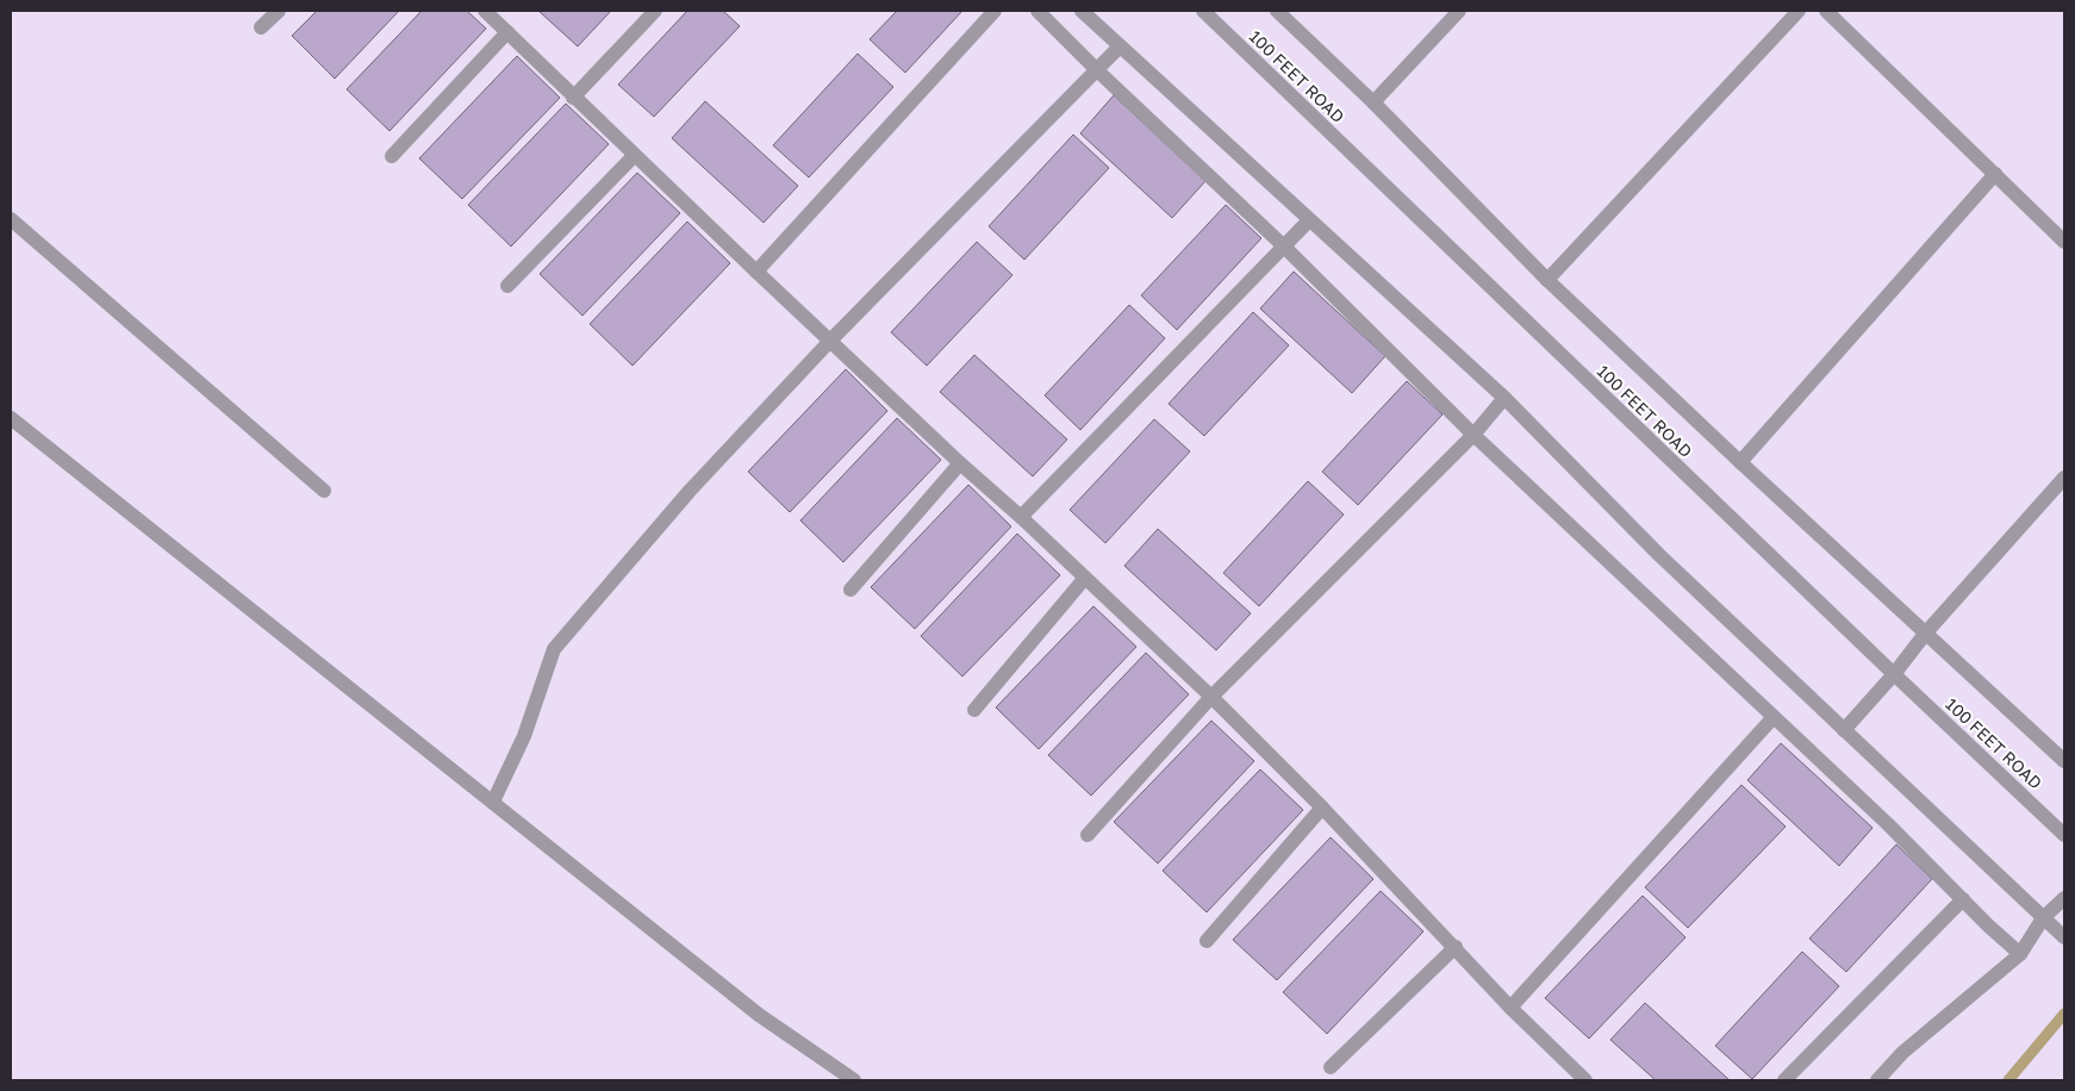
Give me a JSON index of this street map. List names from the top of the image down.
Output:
{
  "streets": {
    "street": ["100 FEET ROAD"]
  }
}
